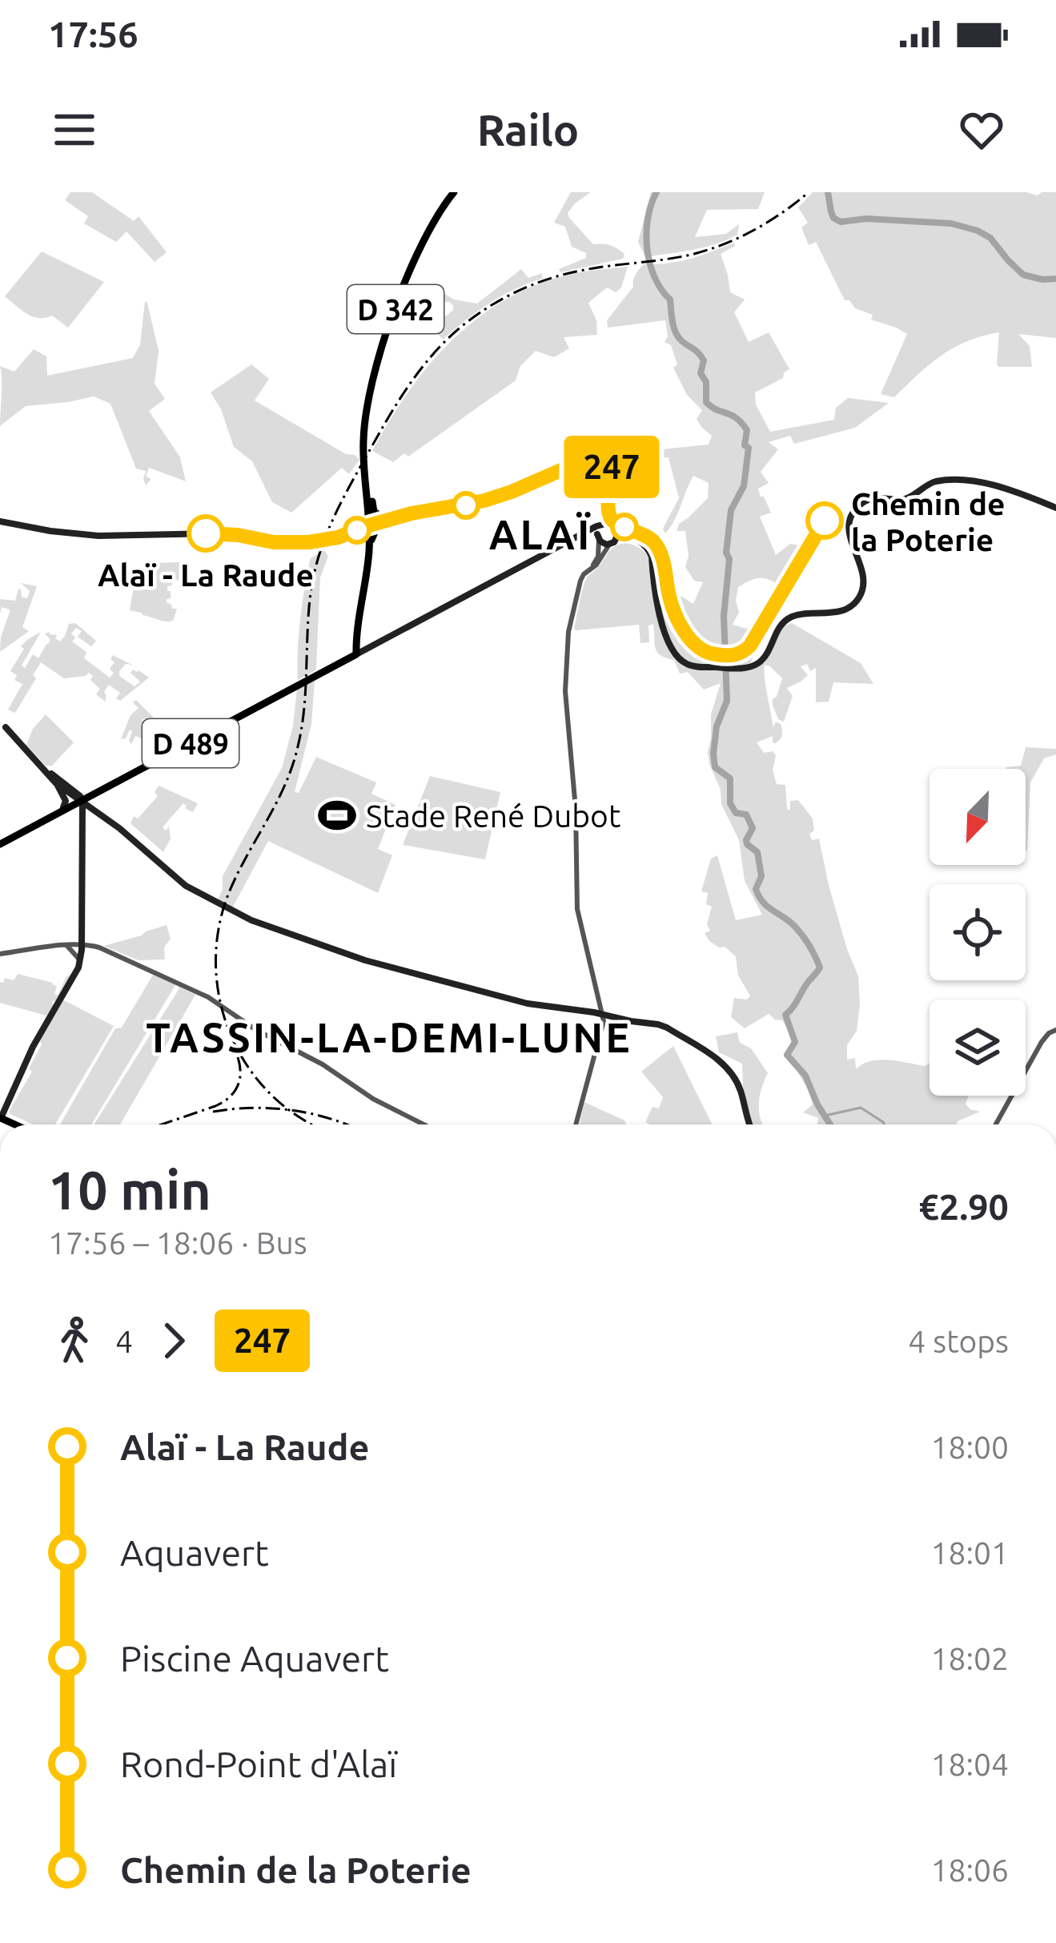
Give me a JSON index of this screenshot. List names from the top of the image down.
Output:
{
  "streets": {
    "main road": ["D 342", "D 489"]
  },
  "crossings": [
    ["D 342", "D 489"]
  ],
  "districts": ["ALAÏ", "TASSIN-LA-DEMI-LUNE"],
  "places": {
    "other": ["Chemin de la Poterie", "Alaï - La Raude"],
    "sports": ["Stade René Dubot"]
  },
  "lines": ["bus line 247"],
  "north": "bottom left",
  "page": {
    "status": "17:56",
    "header": "Railo",
    "on_map": "247",
    "heading": ["10 min", "17:56 – 18:06 · Bus", "€2.90"],
    "legs": ["4", "247", "4 stops"],
    "list": [
      {
        "name": "Alaï - La Raude",
        "value": "18:00"
      },
      {
        "name": "Aquavert",
        "value": "18:01"
      },
      {
        "name": "Piscine Aquavert",
        "value": "18:02"
      },
      {
        "name": "Rond-Point d'Alaï",
        "value": "18:04"
      },
      {
        "name": "Chemin de la Poterie",
        "value": "18:06"
      }
    ]
  }
}
